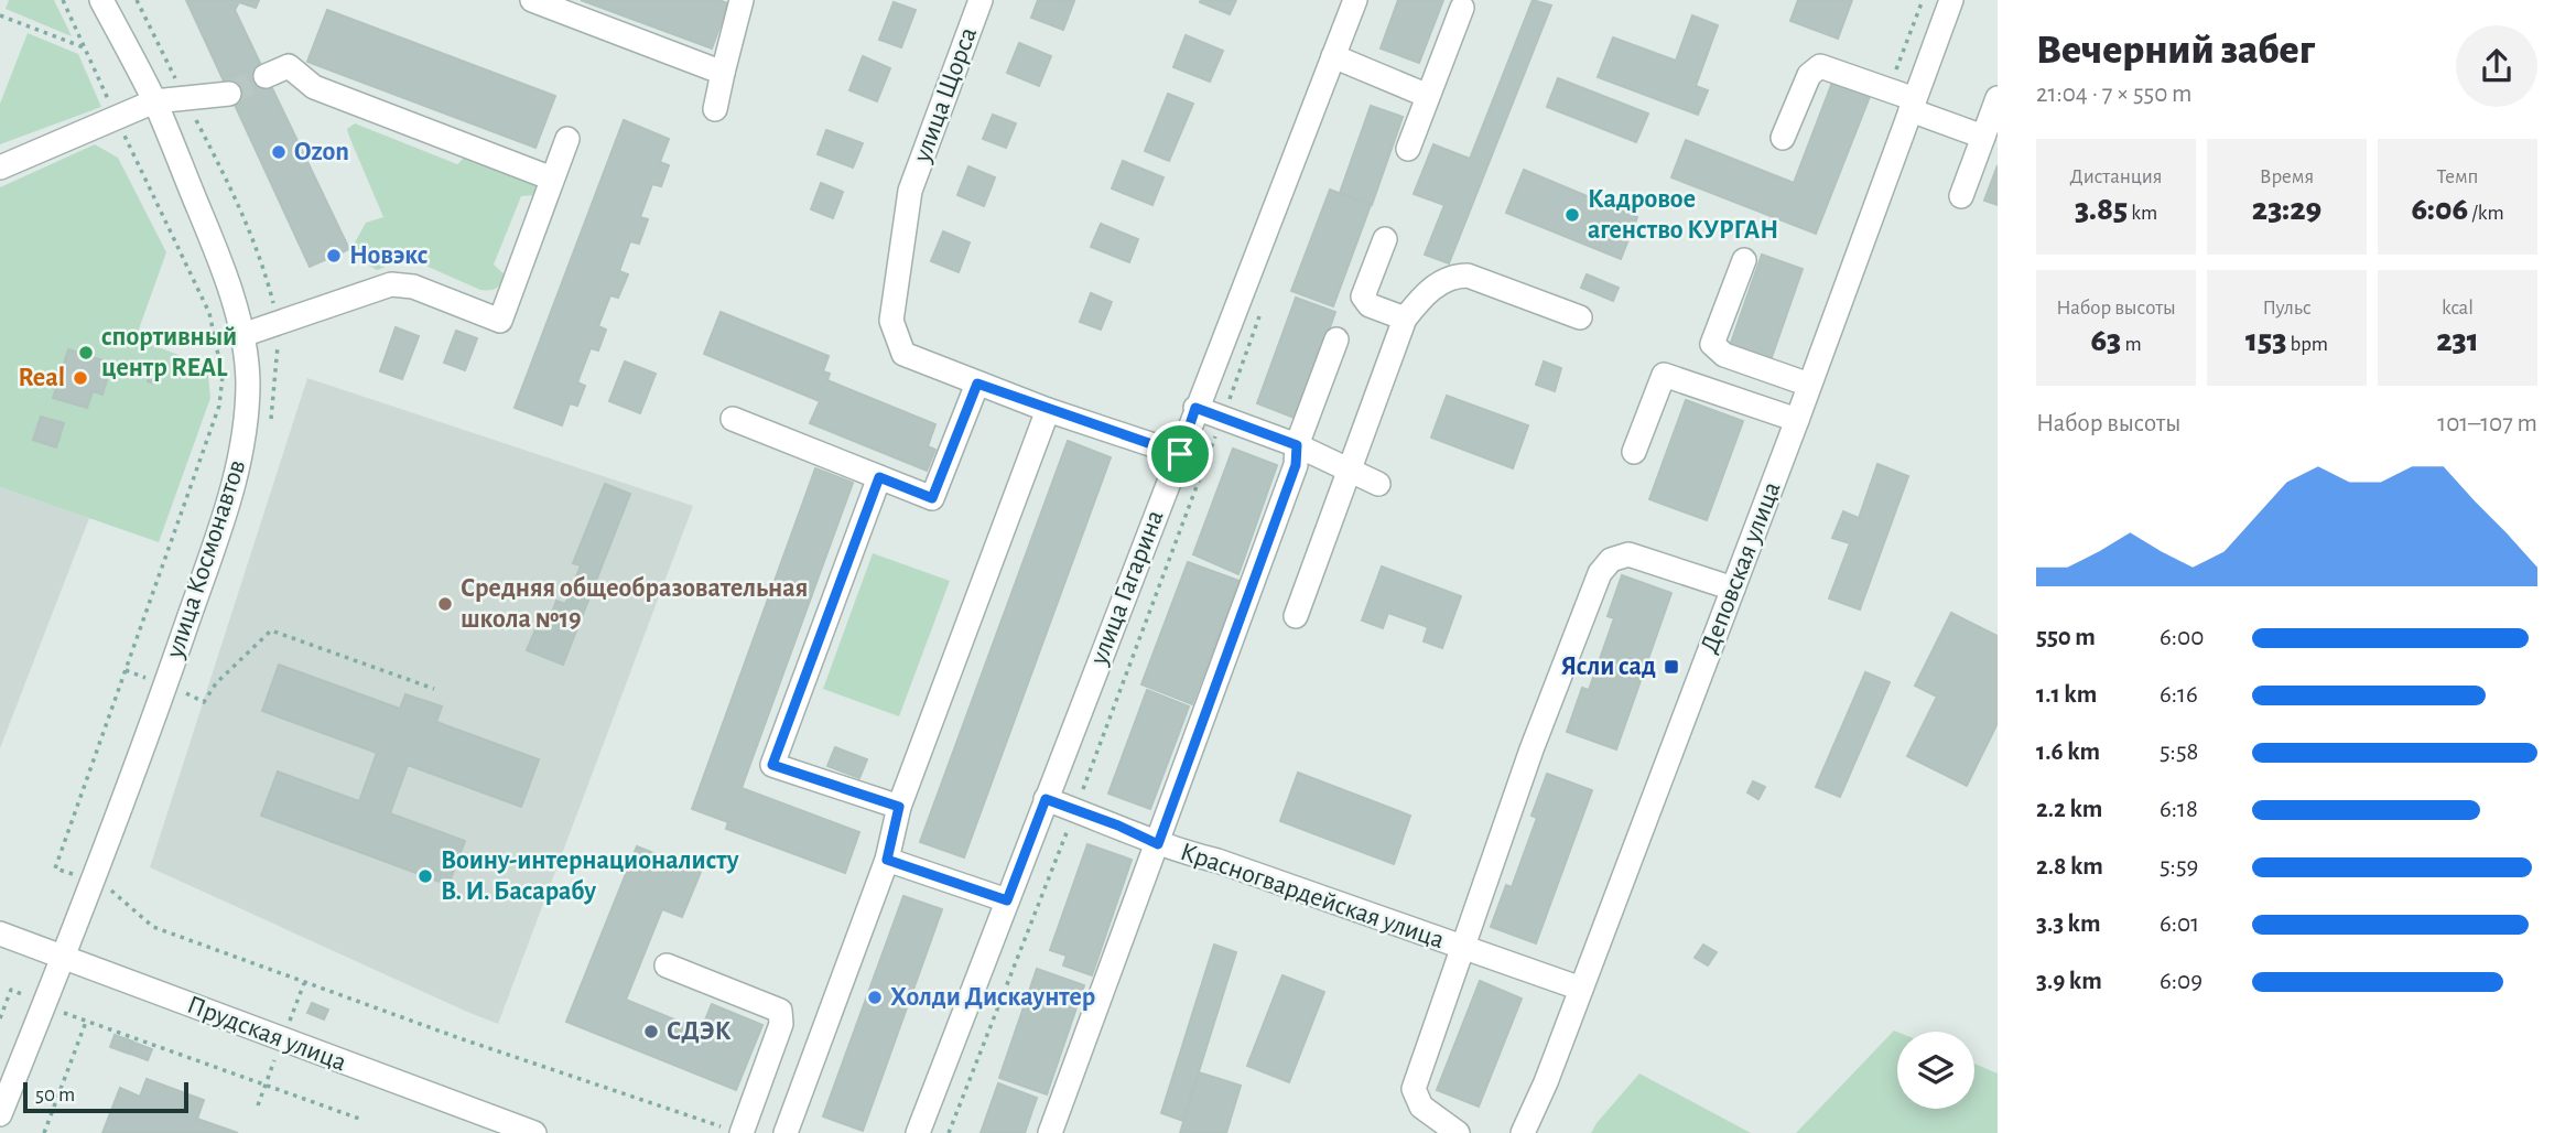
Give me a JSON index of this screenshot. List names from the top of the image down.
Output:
{
  "streets": {
    "street": [
      "улица Щорса",
      "улица Космонавтов",
      "Деповская улица",
      "улица Гагарина",
      "Красногвардейская улица",
      "Прудская улица"
    ]
  },
  "crossings": [
    ["улица Щорса", "улица Гагарина"],
    ["улица Космонавтов", "Прудская улица"],
    ["Деповская улица", "Красногвардейская улица"],
    ["улица Гагарина", "Красногвардейская улица"]
  ],
  "places": {
    "other": [
      "Ozon",
      "Кадровое агенство КУРГАН",
      "Новэкс",
      "спортивный центр REAL",
      "Real",
      "Средняя общеобразовательная школа №19",
      "Воину-интернационалисту В. И. Басарабу",
      "Холди Дискаунтер",
      "СДЭК"
    ],
    "transit": ["Ясли сад"]
  },
  "scale_bar": "50 m",
  "page": {
    "heading": ["Вечерний забег", "21:04 · 7 × 550 m"],
    "stats": [
      ["Дистанция", "3.85 km"],
      ["Время", "23:29"],
      ["Темп", "6:06 /km"],
      ["Набор высоты", "63 m"],
      ["Пульс", "153 bpm"],
      ["kcal", "231"]
    ],
    "chart": ["Набор высоты", "101–107 m"],
    "list": [
      {
        "name": "550 m",
        "note": "6:00"
      },
      {
        "name": "1.1 km",
        "note": "6:16"
      },
      {
        "name": "1.6 km",
        "note": "5:58"
      },
      {
        "name": "2.2 km",
        "note": "6:18"
      },
      {
        "name": "2.8 km",
        "note": "5:59"
      },
      {
        "name": "3.3 km",
        "note": "6:01"
      },
      {
        "name": "3.9 km",
        "note": "6:09"
      }
    ],
    "scale": "50 m"
  }
}
